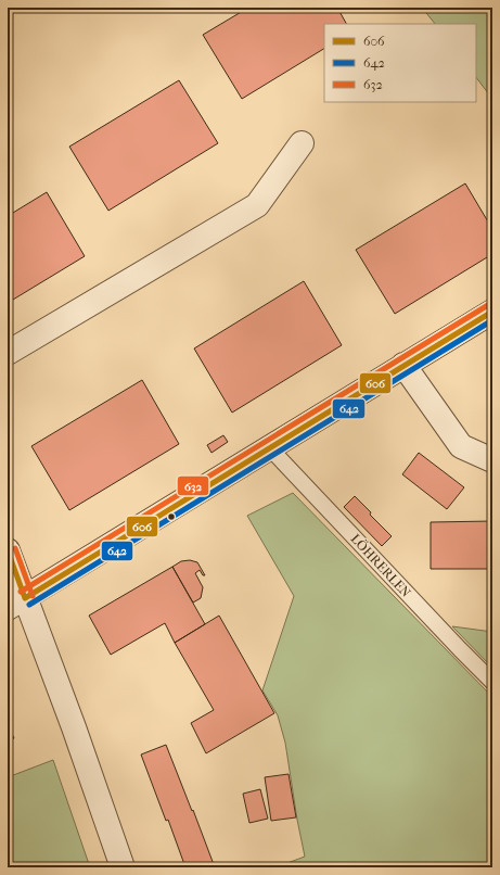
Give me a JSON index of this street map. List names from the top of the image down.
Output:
{
  "streets": {
    "lane": ["LÖHRERLEN"]
  },
  "lines": ["transit line 632", "transit line 606", "transit line 642"],
  "legend": ["606", "642", "632"]
}
